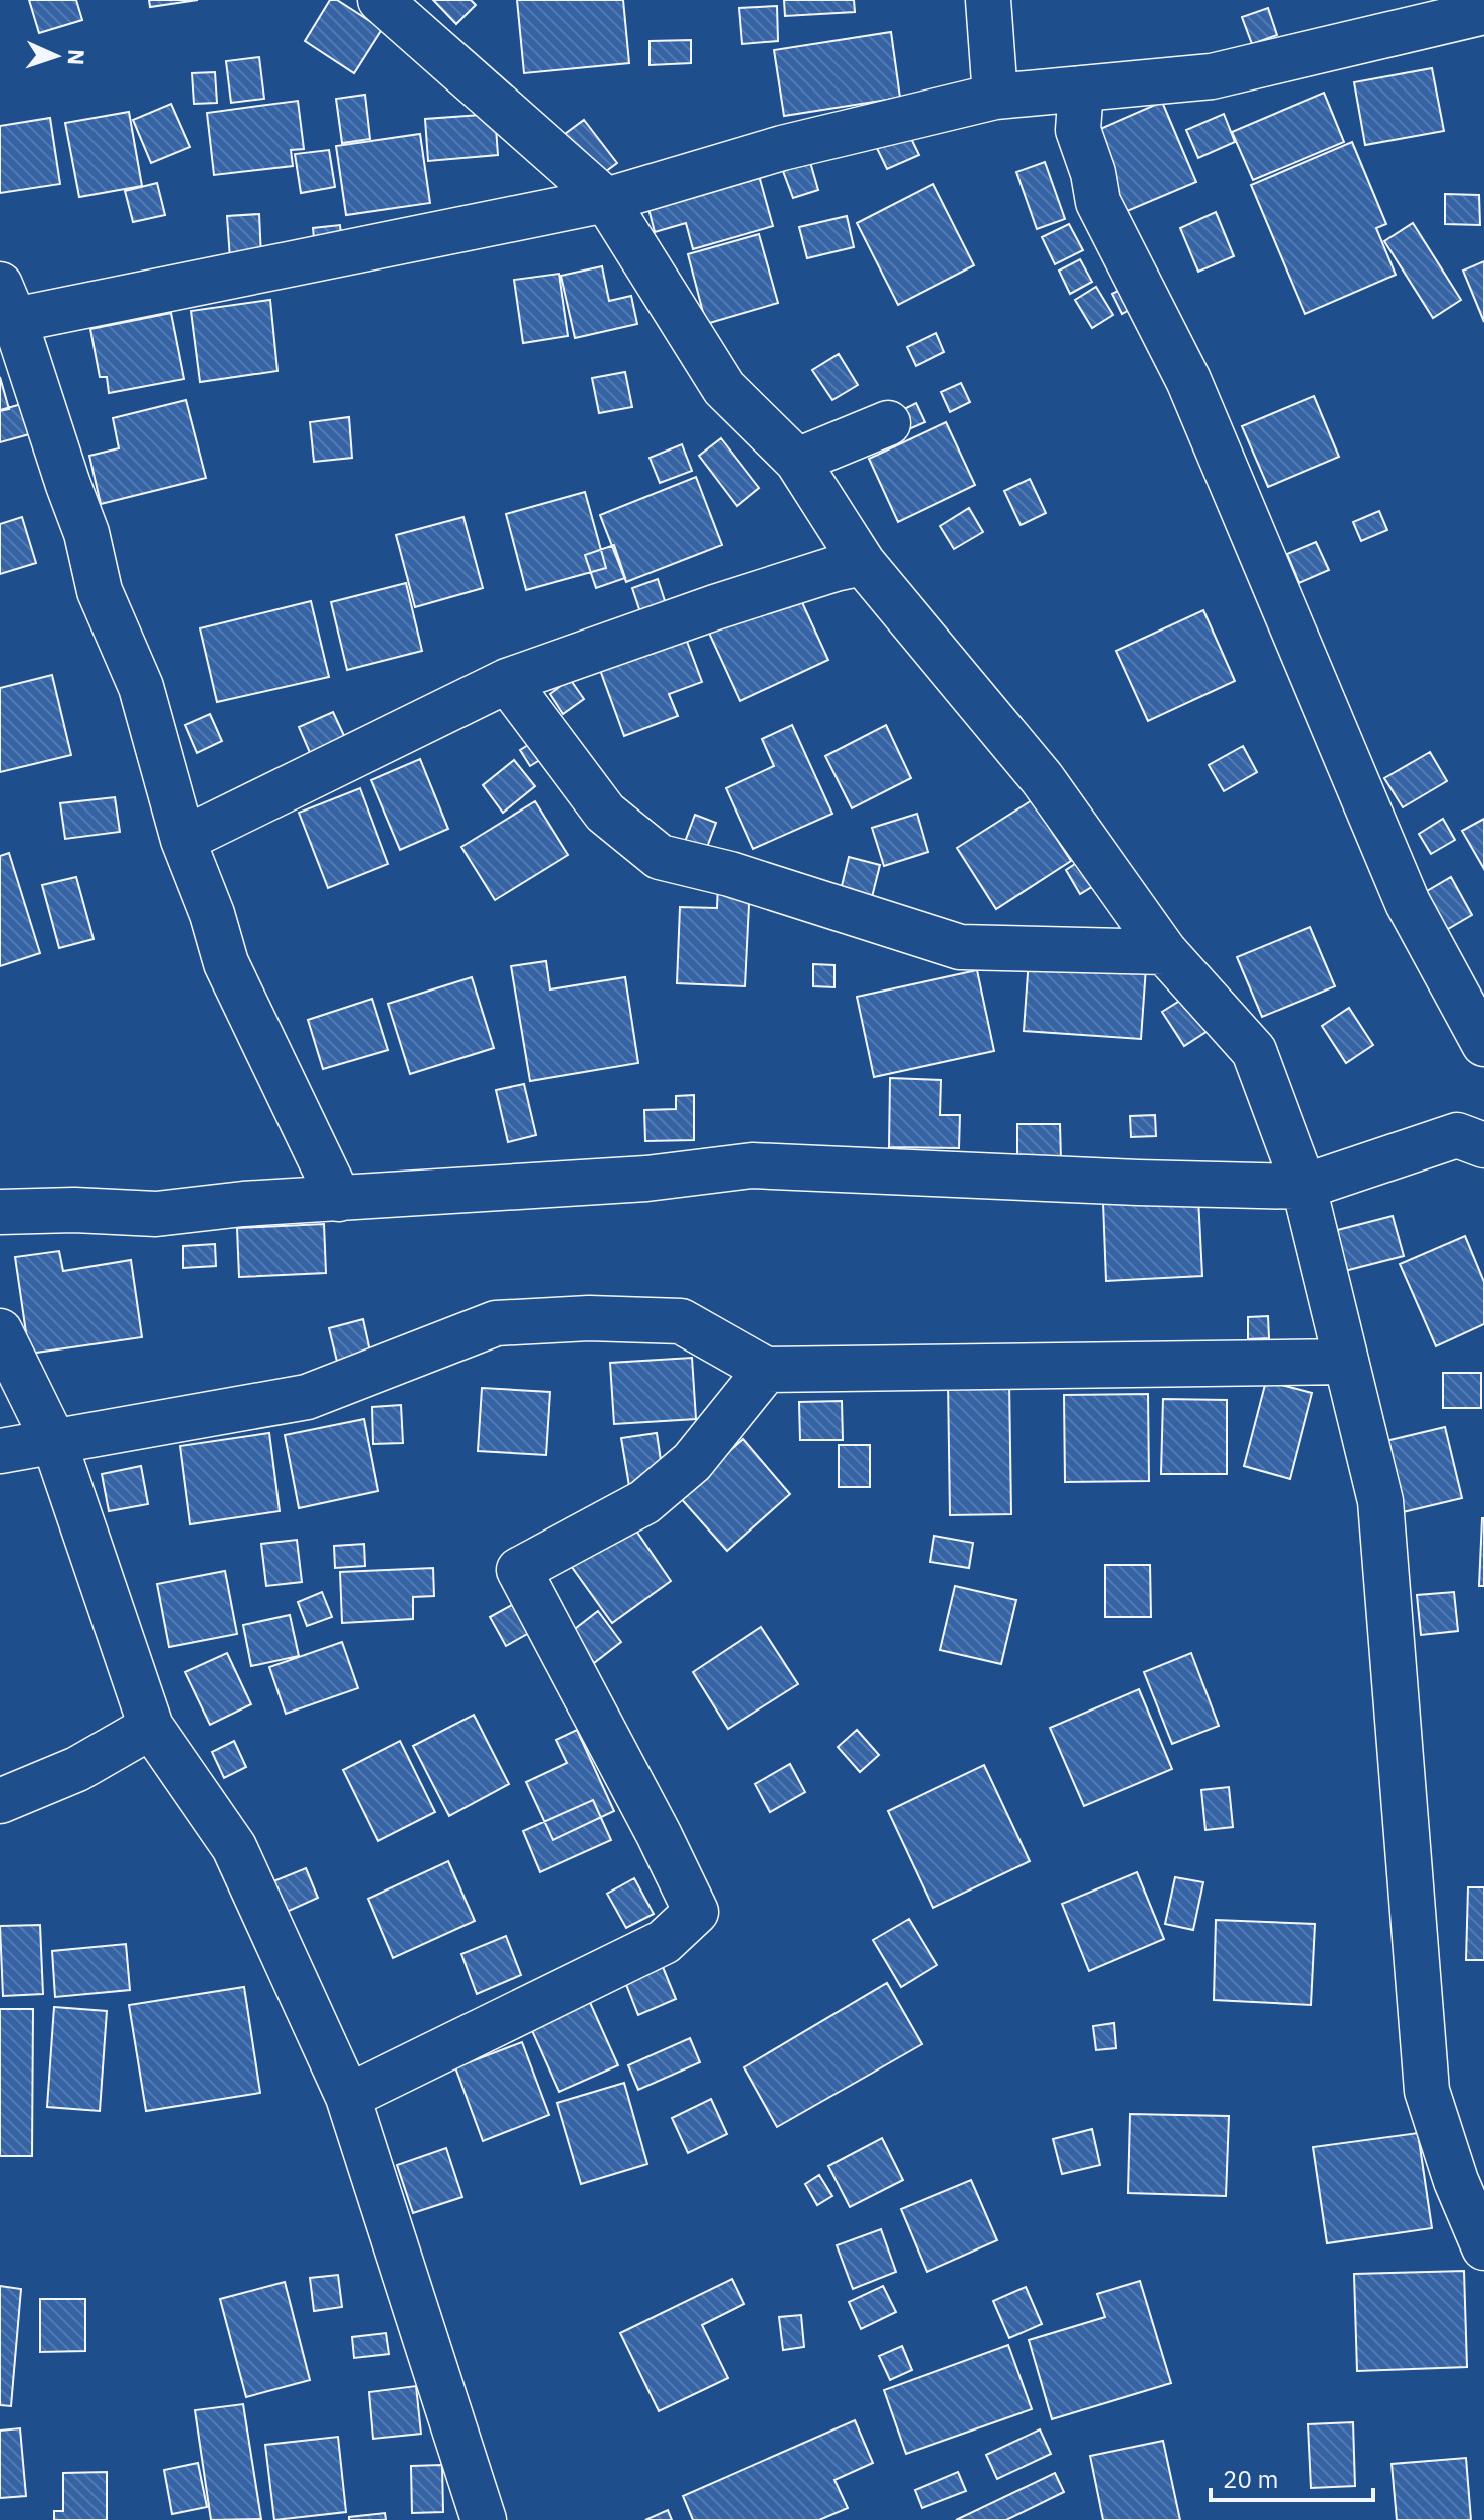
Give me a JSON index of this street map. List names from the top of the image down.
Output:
{
  "scale_bar": "20 m",
  "north": "right"
}
